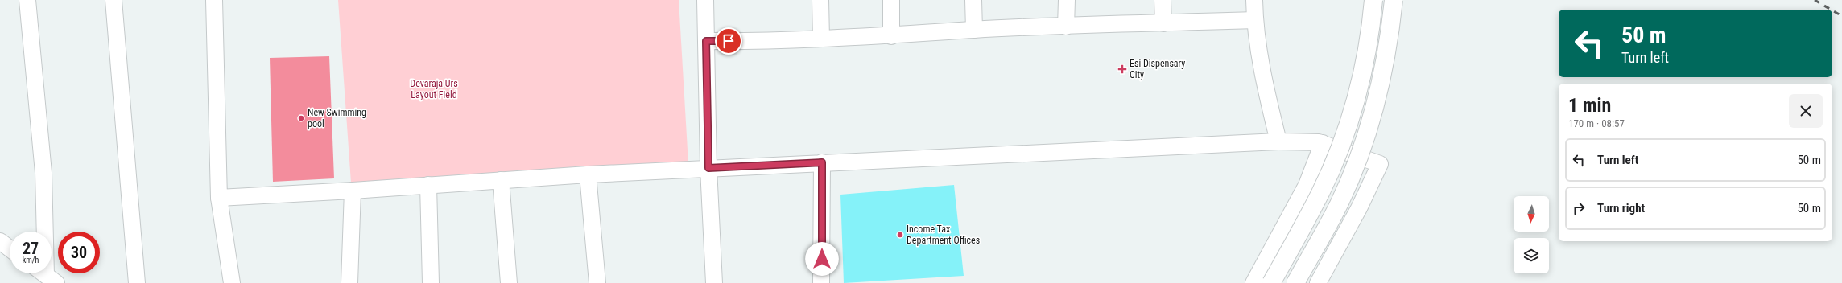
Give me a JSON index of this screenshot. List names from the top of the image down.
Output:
{
  "parks": ["Devaraja Urs Layout Field"],
  "places": {
    "health": ["Esi Dispensary City"],
    "other": ["New Swimming pool", "Income Tax Department Offices"]
  },
  "north": "bottom",
  "page": {
    "turn": ["50 m", "Turn left"],
    "heading": ["1 min", "170 m · 08:57"],
    "list": [
      {
        "name": "Turn left",
        "value": "50 m"
      },
      {
        "name": "Turn right",
        "value": "50 m"
      }
    ],
    "speed": "27 km/h",
    "limit": "30"
  }
}
